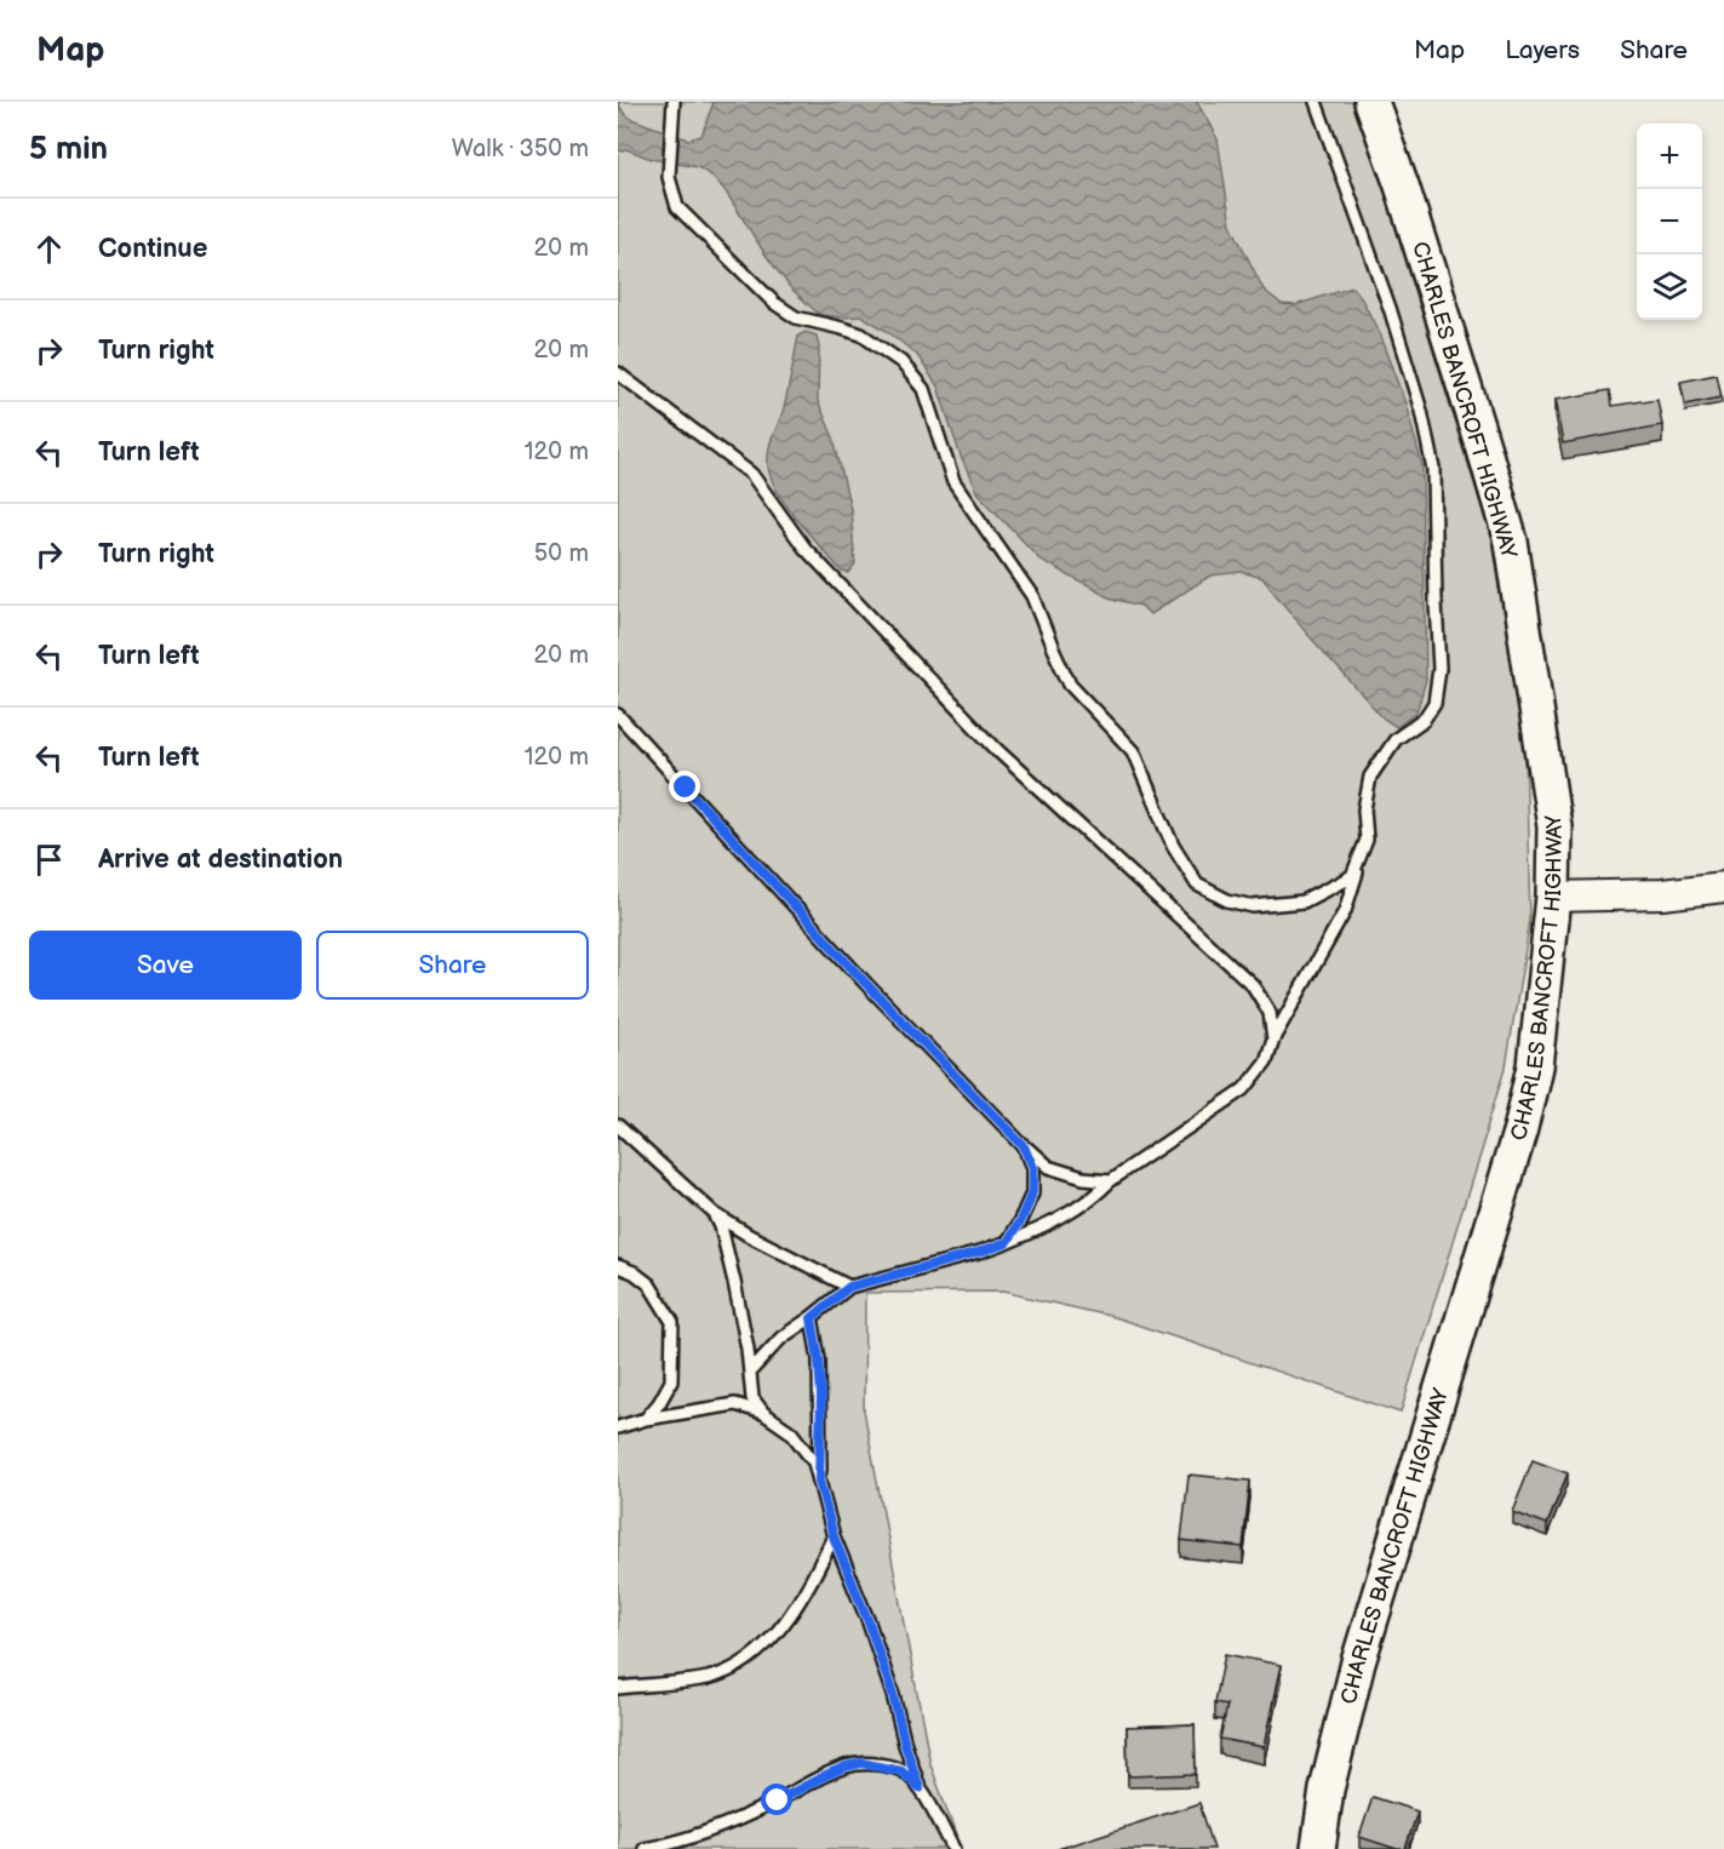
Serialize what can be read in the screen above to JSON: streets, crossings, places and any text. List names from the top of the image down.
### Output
{
  "streets": {
    "main road": ["CHARLES BANCROFT HIGHWAY"]
  },
  "page": {
    "header": "Map",
    "nav": ["Map", "Layers", "Share"],
    "heading": ["5 min", "Walk · 350 m"],
    "map_buttons": ["+", "−"],
    "list": [
      ["Continue", "20 m"],
      ["Turn right", "20 m"],
      ["Turn left", "120 m"],
      ["Turn right", "50 m"],
      ["Turn left", "20 m"],
      ["Turn left", "120 m"],
      "Arrive at destination"
    ],
    "buttons": ["Save", "Share"]
  }
}
